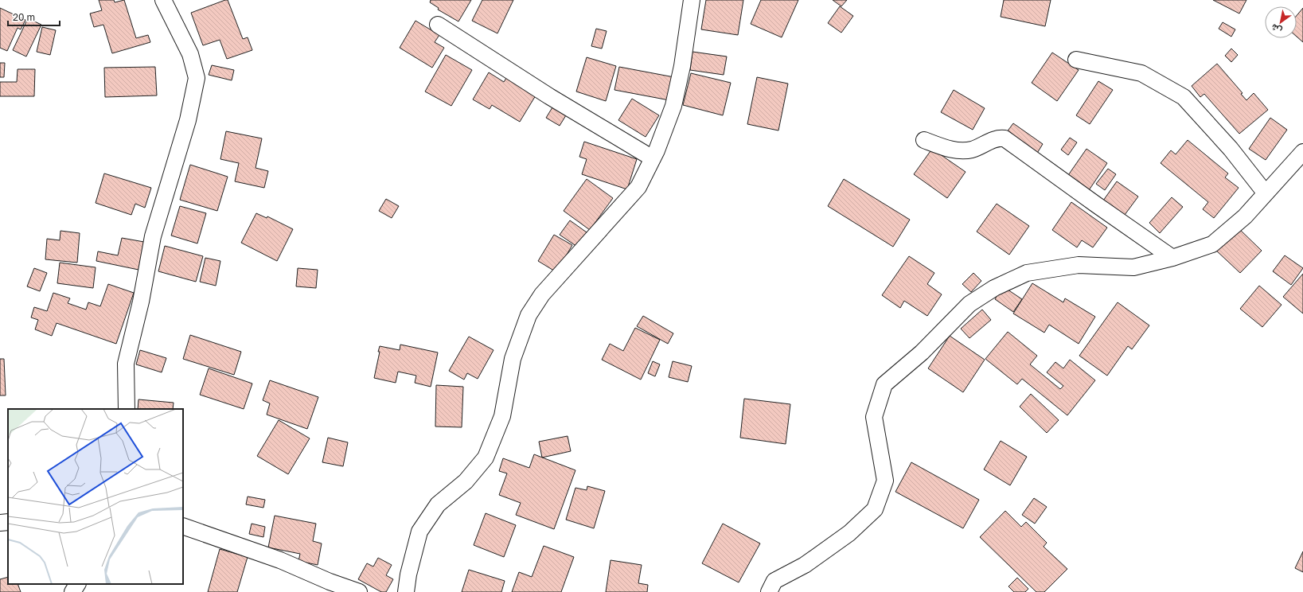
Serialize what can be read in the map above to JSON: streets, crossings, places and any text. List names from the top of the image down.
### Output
{
  "scale_bar": "20 m",
  "north": "bottom left"
}
